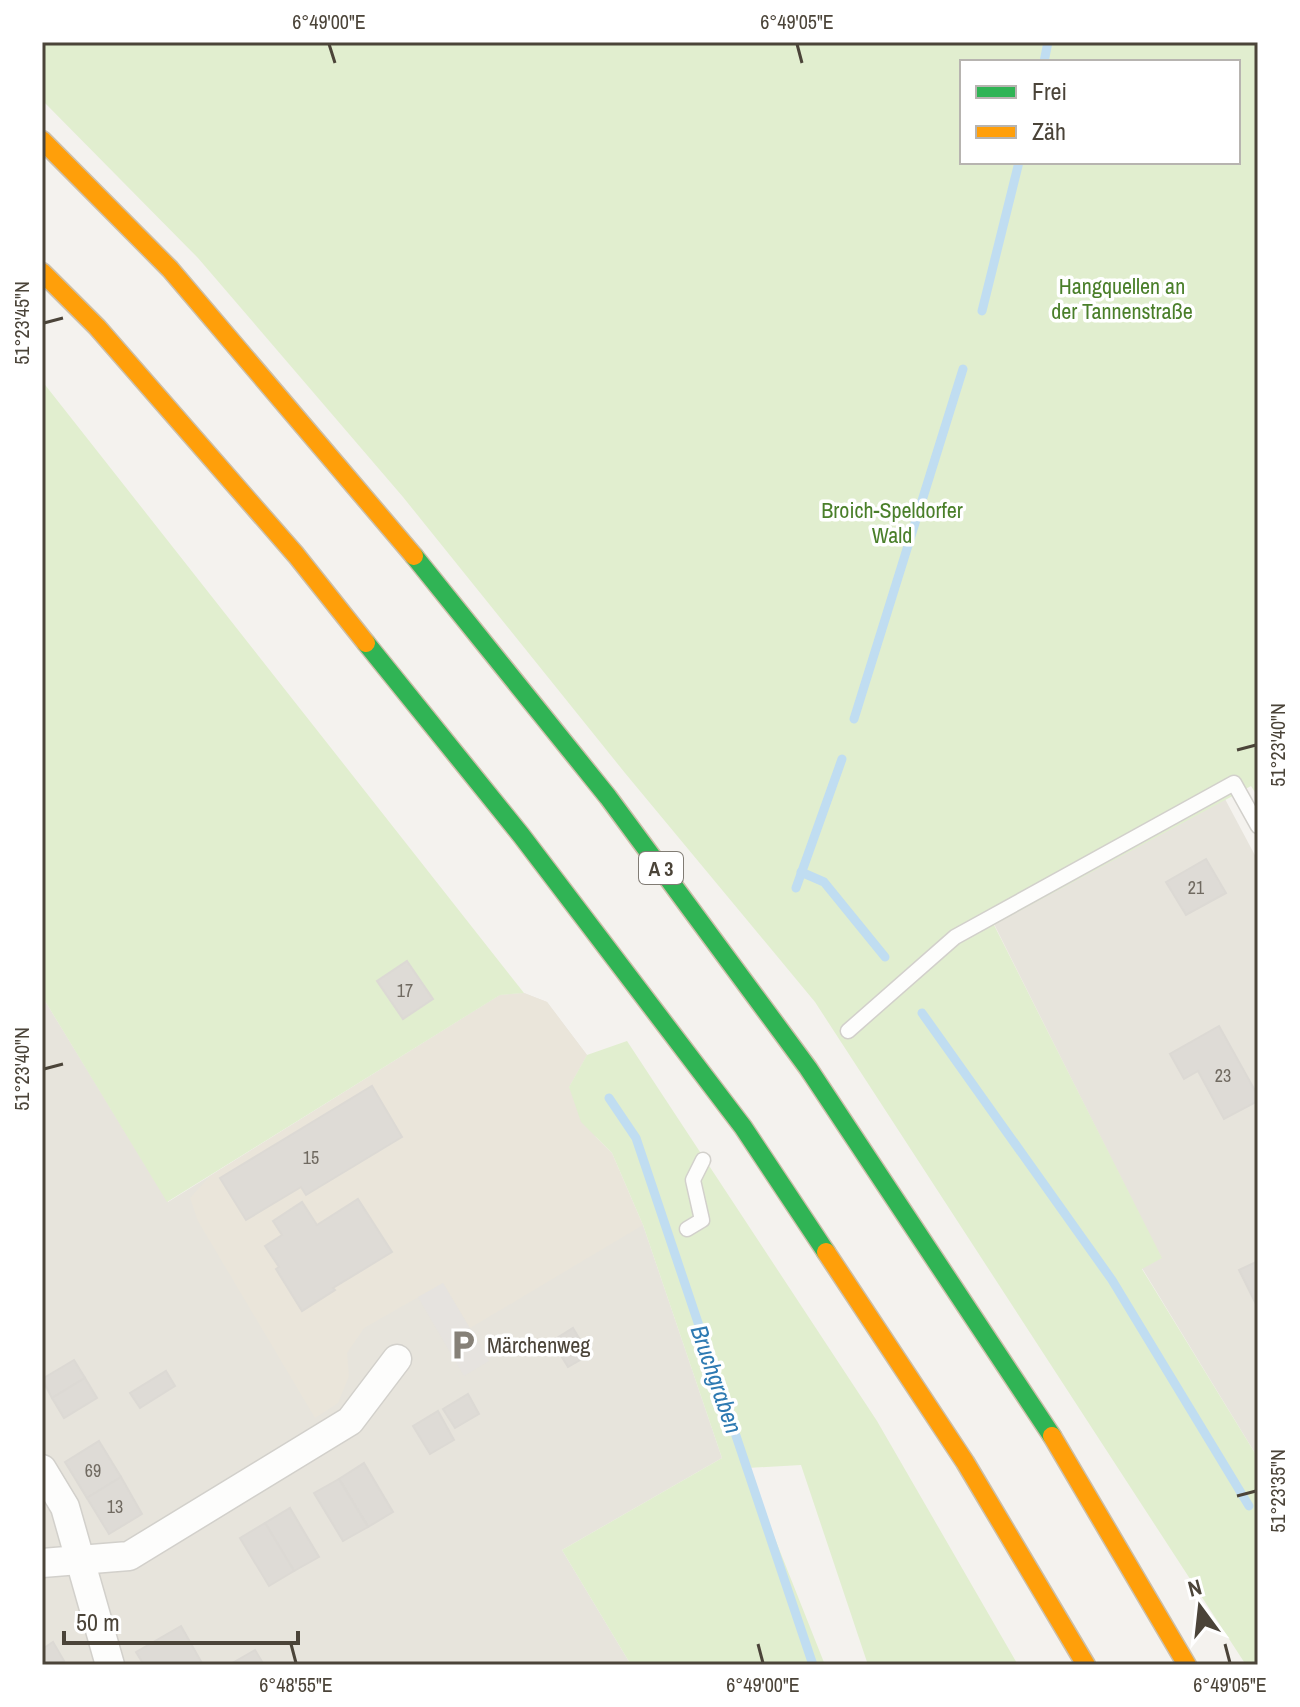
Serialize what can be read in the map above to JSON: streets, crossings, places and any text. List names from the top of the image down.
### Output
{
  "streets": {
    "highway": ["A 3"]
  },
  "water": ["Bruchgraben"],
  "parks": ["Hangquellen an der Tannenstraße", "Broich-Speldorfer Wald"],
  "places": {
    "parking": ["Märchenweg"]
  },
  "house_numbers": [
    "21",
    "17",
    "23",
    "15",
    "69",
    "13"
  ],
  "legend": ["Frei", "Zäh"],
  "scale_bar": "50 m",
  "north": "top",
  "coordinates": [
    "6°49'00\"E",
    "6°49'05\"E",
    "51°23'45\"N",
    "51°23'40\"N",
    "51°23'35\"N",
    "6°48'55\"E"
  ]
}
